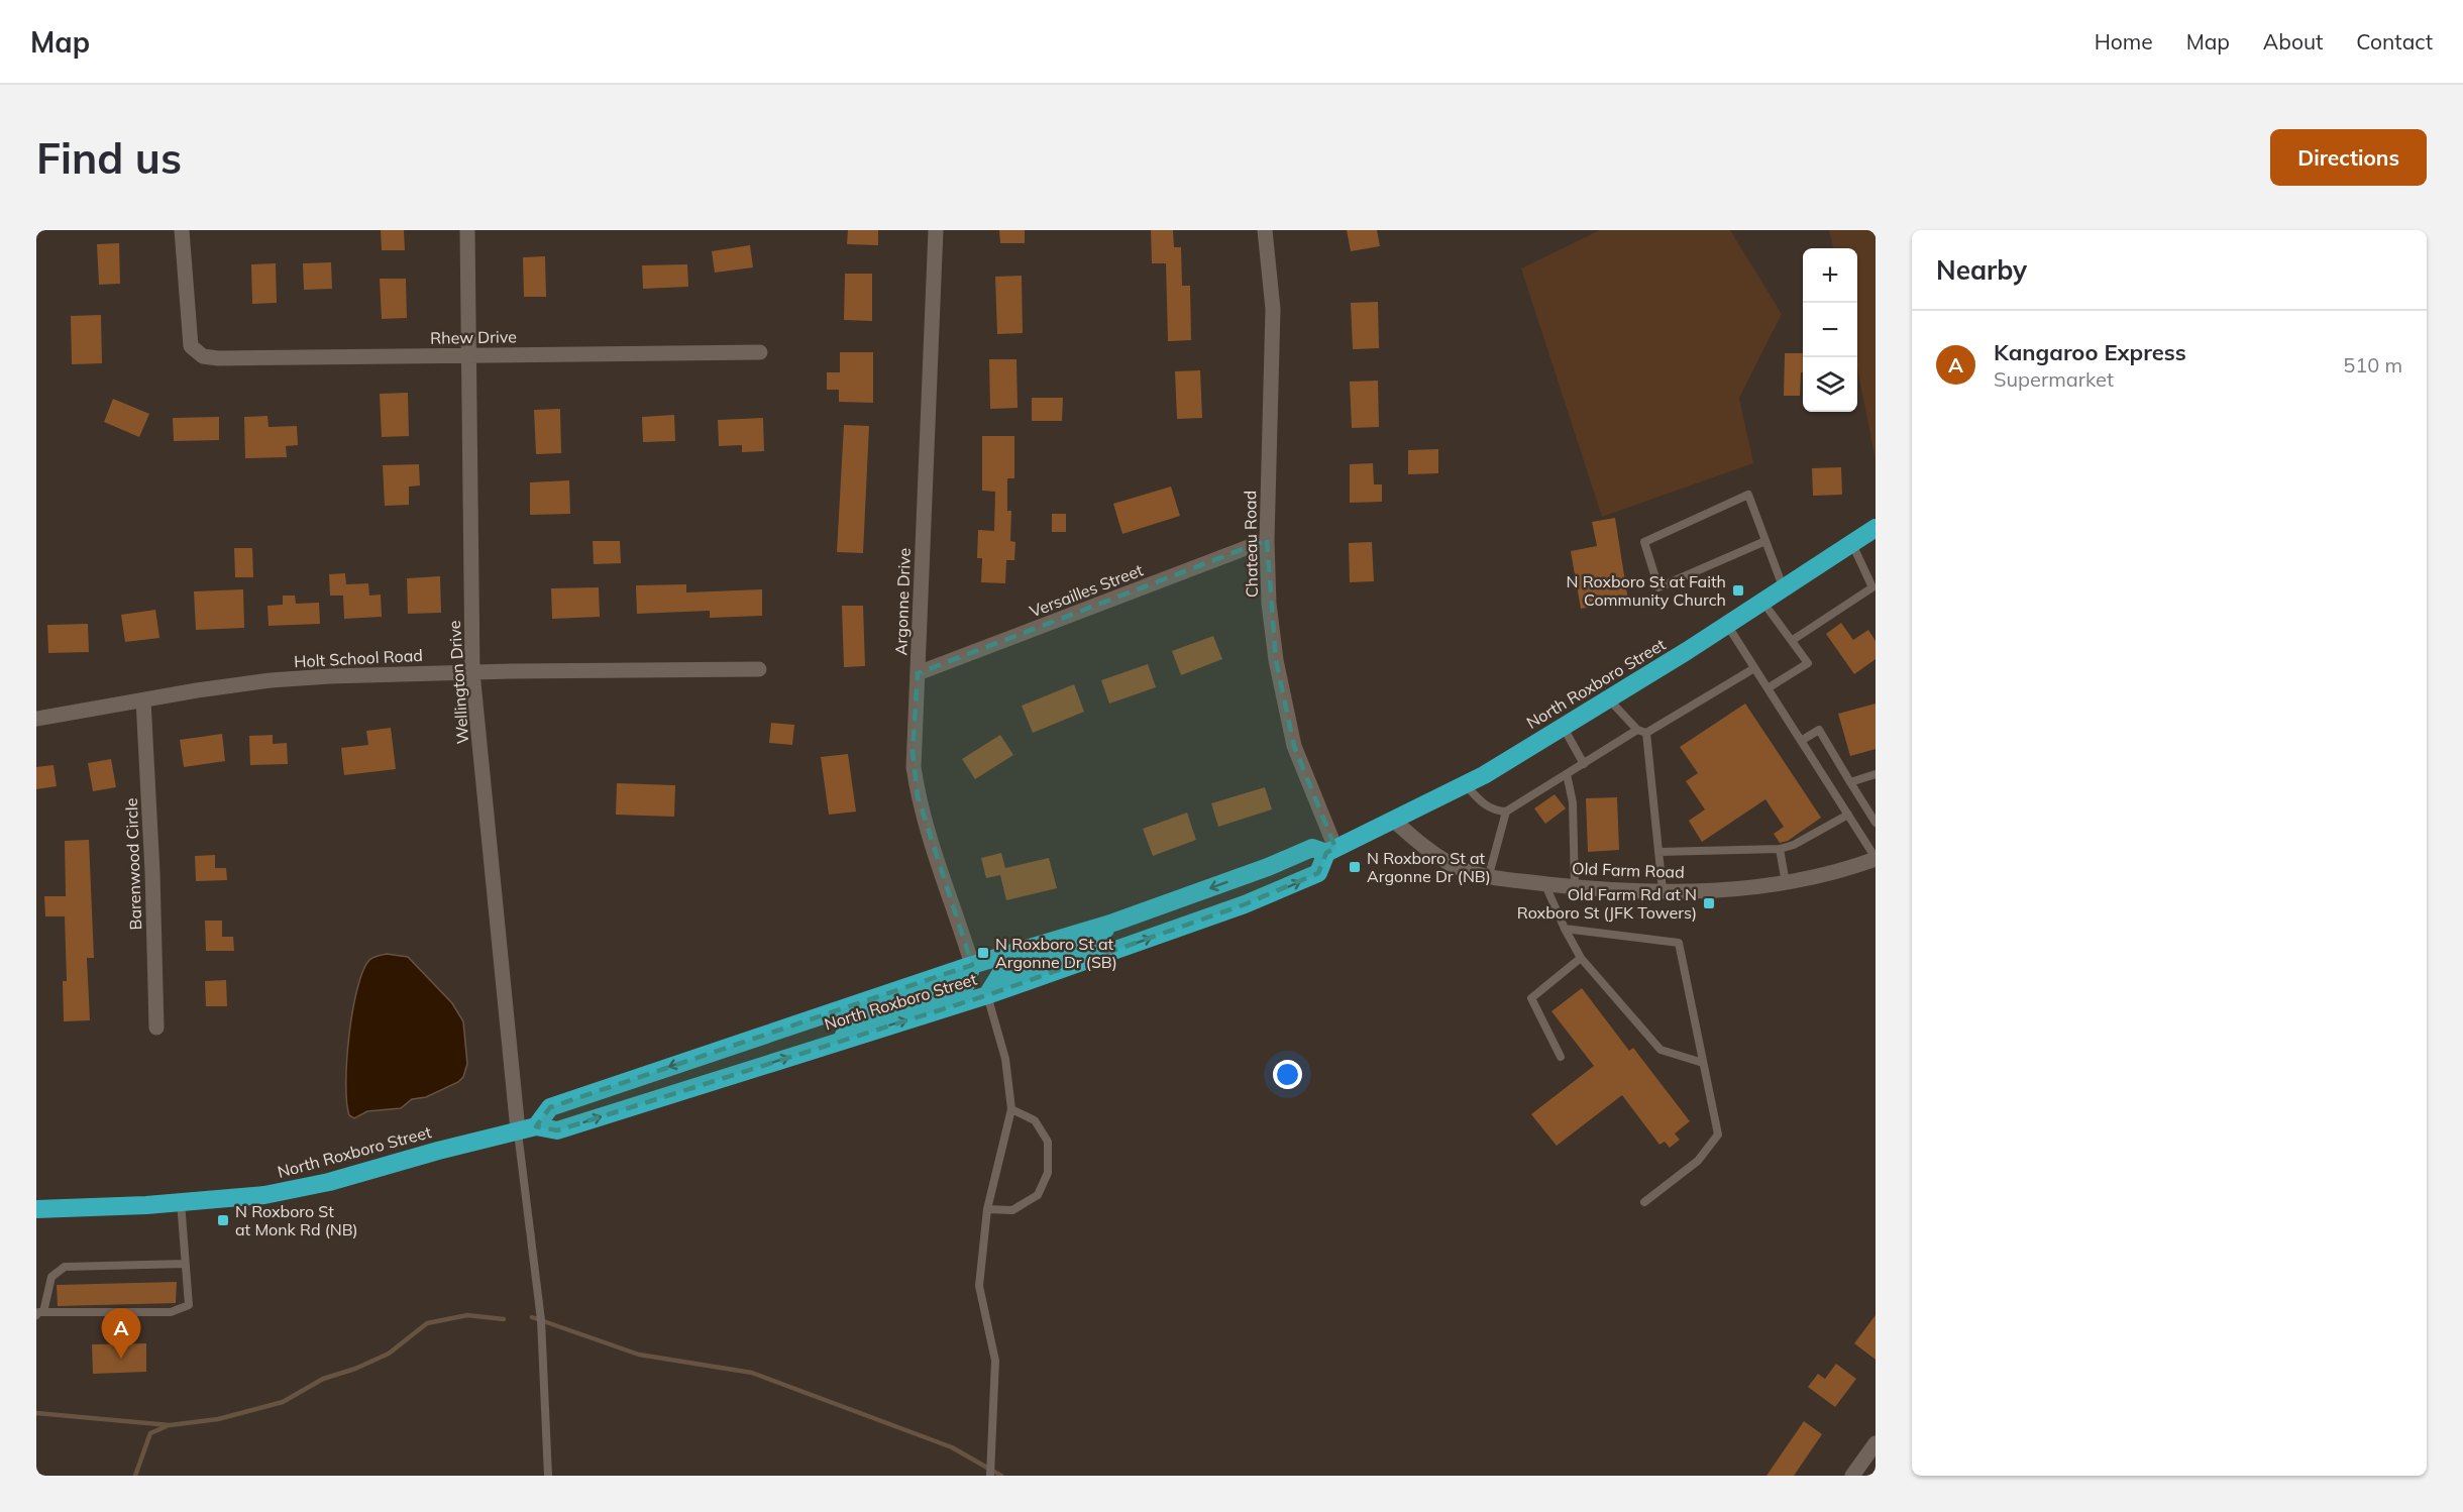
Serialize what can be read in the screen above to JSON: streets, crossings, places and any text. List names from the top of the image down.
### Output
{
  "streets": {
    "highway": ["North Roxboro Street"],
    "street": [
      "Rhew Drive",
      "Chateau Road",
      "Versailles Street",
      "Argonne Drive",
      "Holt School Road",
      "Wellington Drive",
      "Barenwood Circle",
      "Old Farm Road"
    ]
  },
  "crossings": [
    ["Rhew Drive", "Wellington Drive"],
    ["Chateau Road", "Versailles Street"],
    ["Chateau Road", "North Roxboro Street"],
    ["Versailles Street", "Argonne Drive"],
    ["Argonne Drive", "North Roxboro Street"],
    ["Holt School Road", "Wellington Drive"],
    ["Holt School Road", "Barenwood Circle"],
    ["Wellington Drive", "North Roxboro Street"],
    ["North Roxboro Street", "Old Farm Road"]
  ],
  "places": {
    "transit": [
      "N Roxboro St at Faith Community Church",
      "N Roxboro St at Argonne Dr (NB)",
      "Old Farm Rd at N Roxboro St (JFK Towers)",
      "N Roxboro St at Argonne Dr (SB)",
      "N Roxboro St at Monk Rd (NB)"
    ]
  },
  "page": {
    "header": "Map",
    "nav": [
      "Home",
      "Map",
      "About",
      "Contact"
    ],
    "buttons": "Directions",
    "title": "Find us",
    "heading": "Nearby",
    "map_buttons": ["+", "−"],
    "list": [
      {
        "mark": "A",
        "name": "Kangaroo Express",
        "note": "Supermarket",
        "value": "510 m"
      }
    ],
    "pins": "A"
  }
}
